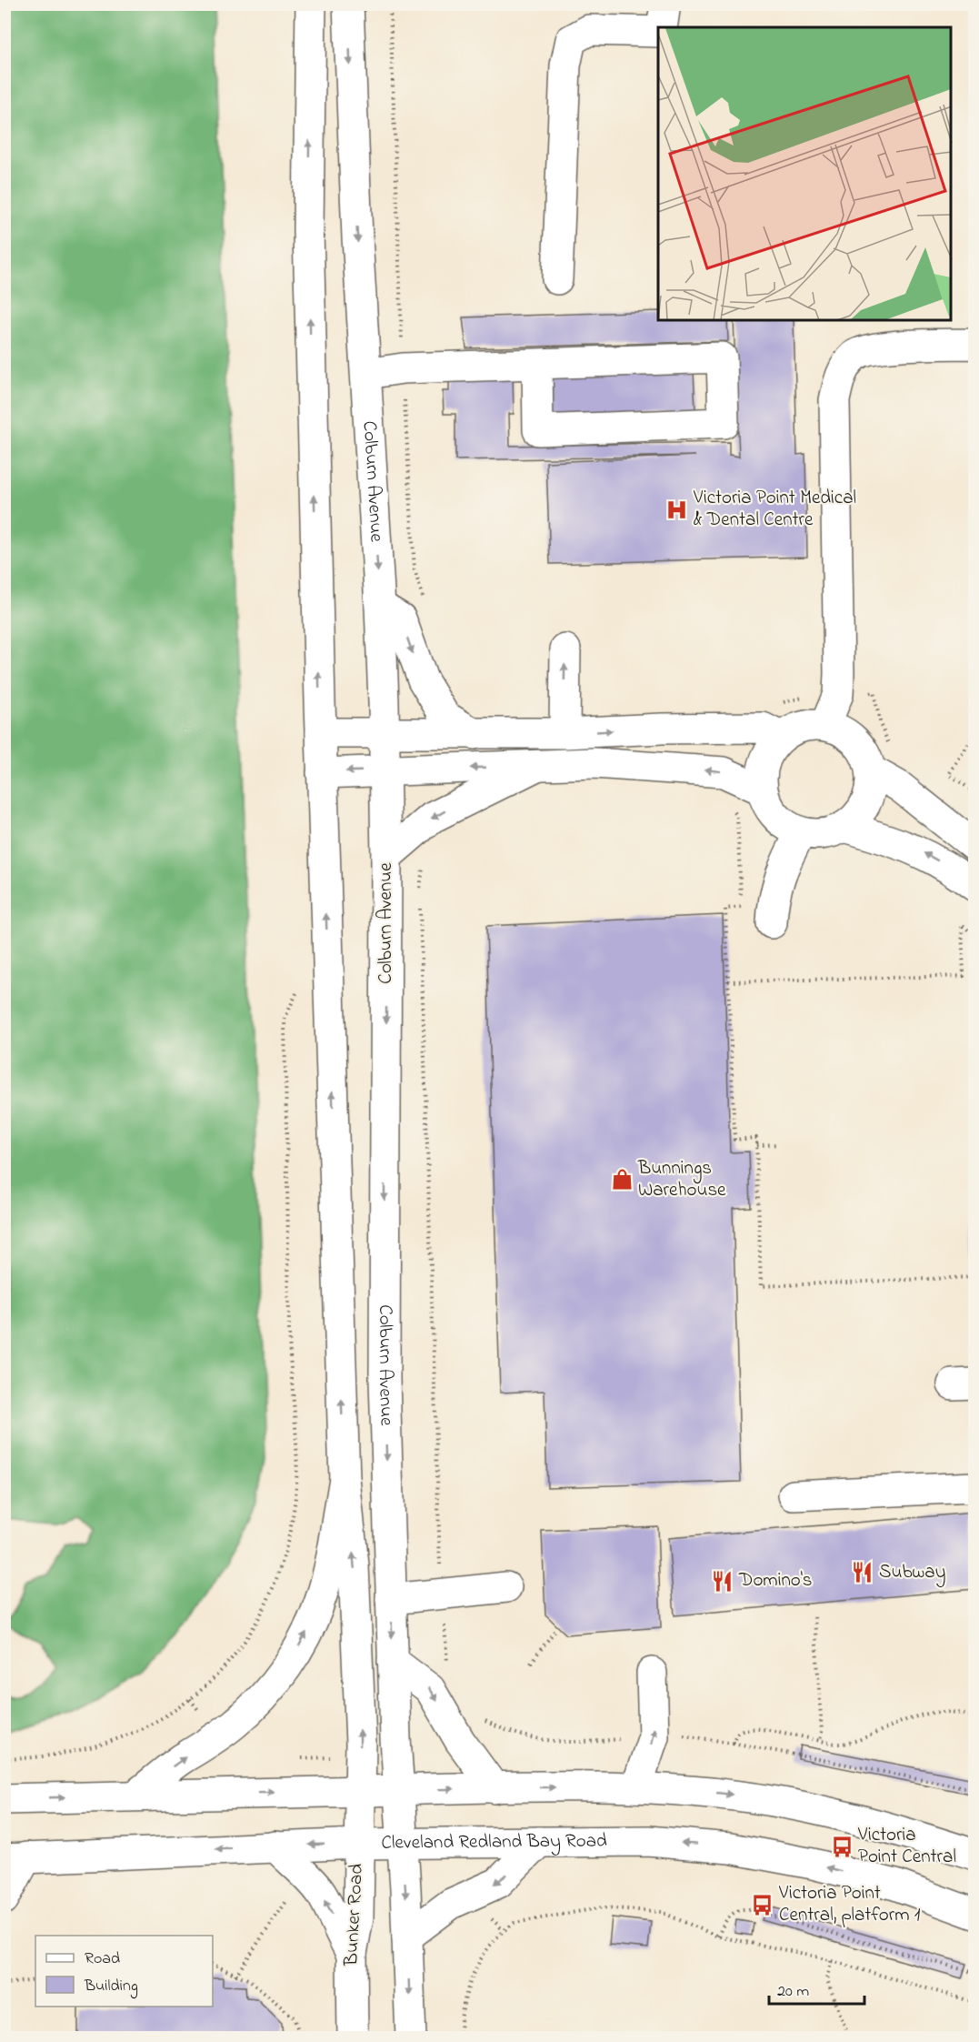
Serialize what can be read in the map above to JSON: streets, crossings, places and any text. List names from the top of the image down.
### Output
{
  "streets": {
    "main road": ["Colburn Avenue", "Cleveland Redland Bay Road", "Bunker Road"]
  },
  "crossings": [
    ["Colburn Avenue", "Cleveland Redland Bay Road"],
    ["Cleveland Redland Bay Road", "Bunker Road"]
  ],
  "places": {
    "hospital": ["Victoria Point Medical & Dental Centre"],
    "shop": ["Bunnings Warehouse"],
    "restaurant": ["Subway", "Domino's"],
    "bus stop": ["Victoria Point Central", "Victoria Point Central, platform 1"]
  },
  "legend": ["Road", "Building"],
  "scale_bar": "20 m"
}
